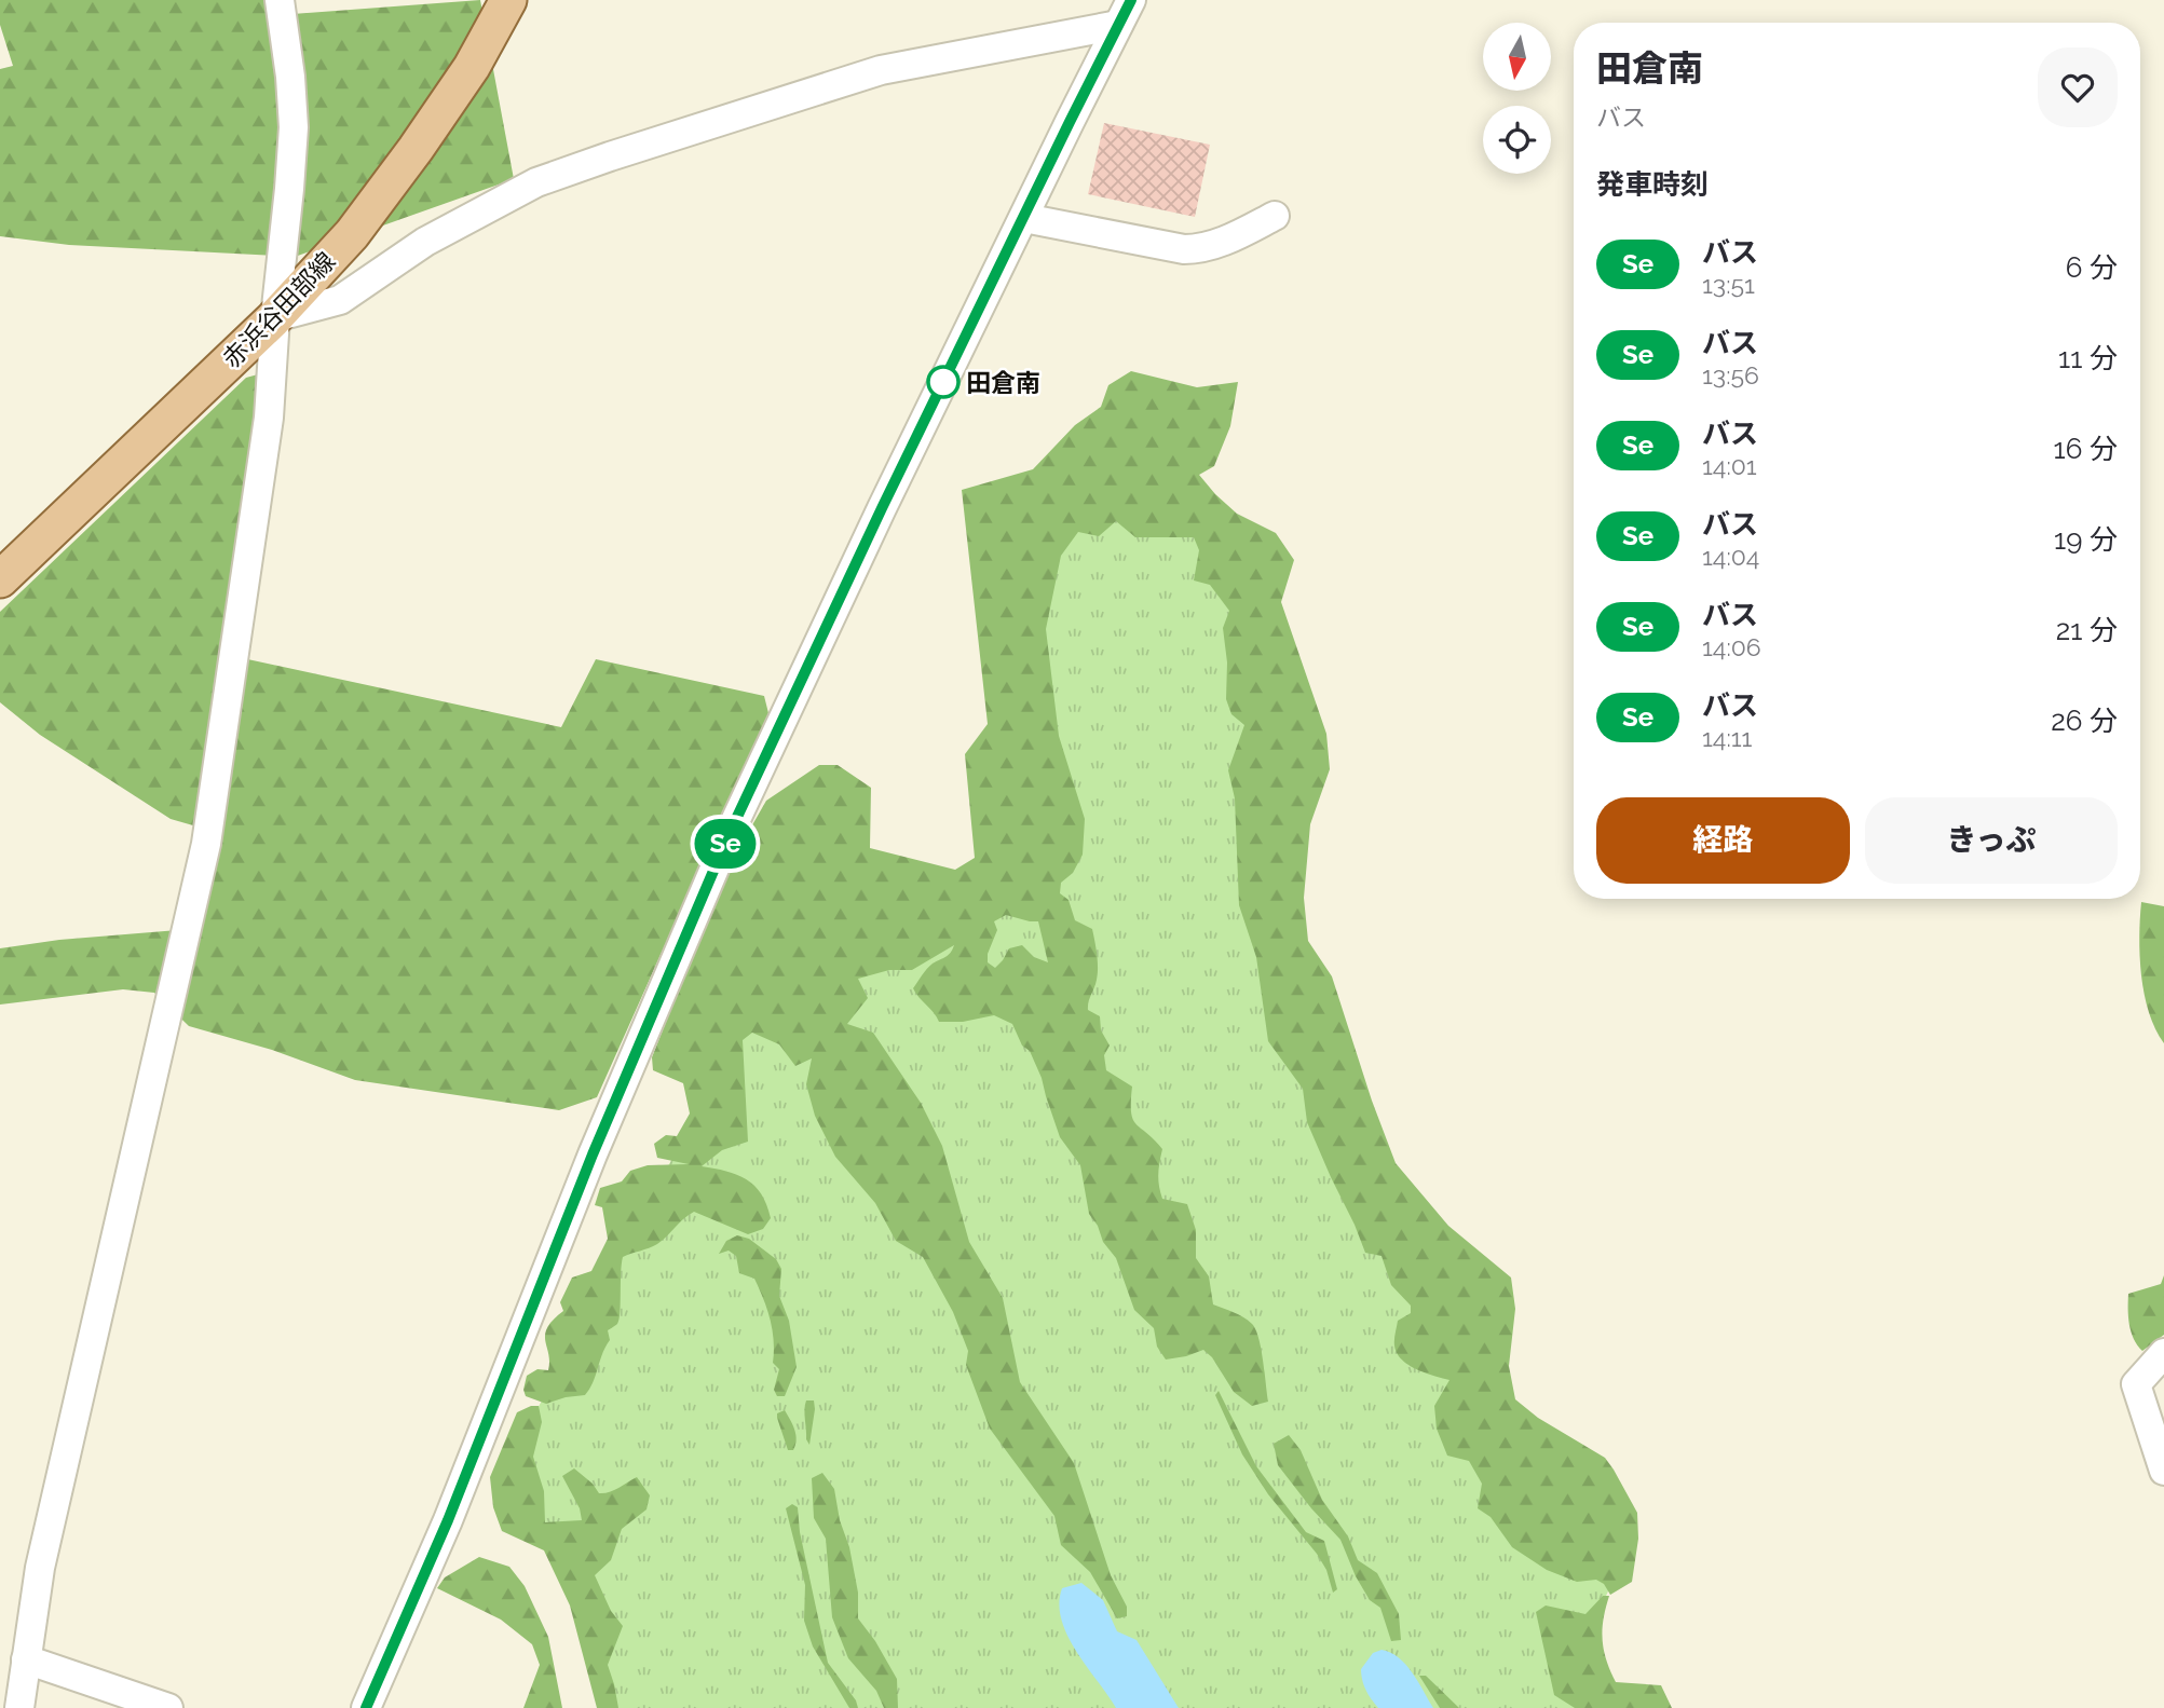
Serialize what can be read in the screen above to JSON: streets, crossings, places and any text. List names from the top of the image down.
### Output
{
  "streets": {
    "main road": ["赤浜谷田部線"]
  },
  "places": ["田倉南"],
  "lines": ["bus line Se"],
  "north": "bottom",
  "page": {
    "on_map": "Se",
    "heading": [
      ["田倉南", "バス"],
      "発車時刻"
    ],
    "list": [
      {
        "mark": "Se",
        "name": "バス",
        "note": "13:51",
        "value": "6 分"
      },
      {
        "mark": "Se",
        "name": "バス",
        "note": "13:56",
        "value": "11 分"
      },
      {
        "mark": "Se",
        "name": "バス",
        "note": "14:01",
        "value": "16 分"
      },
      {
        "mark": "Se",
        "name": "バス",
        "note": "14:04",
        "value": "19 分"
      },
      {
        "mark": "Se",
        "name": "バス",
        "note": "14:06",
        "value": "21 分"
      },
      {
        "mark": "Se",
        "name": "バス",
        "note": "14:11",
        "value": "26 分"
      }
    ],
    "buttons": ["経路", "きっぷ"]
  }
}
